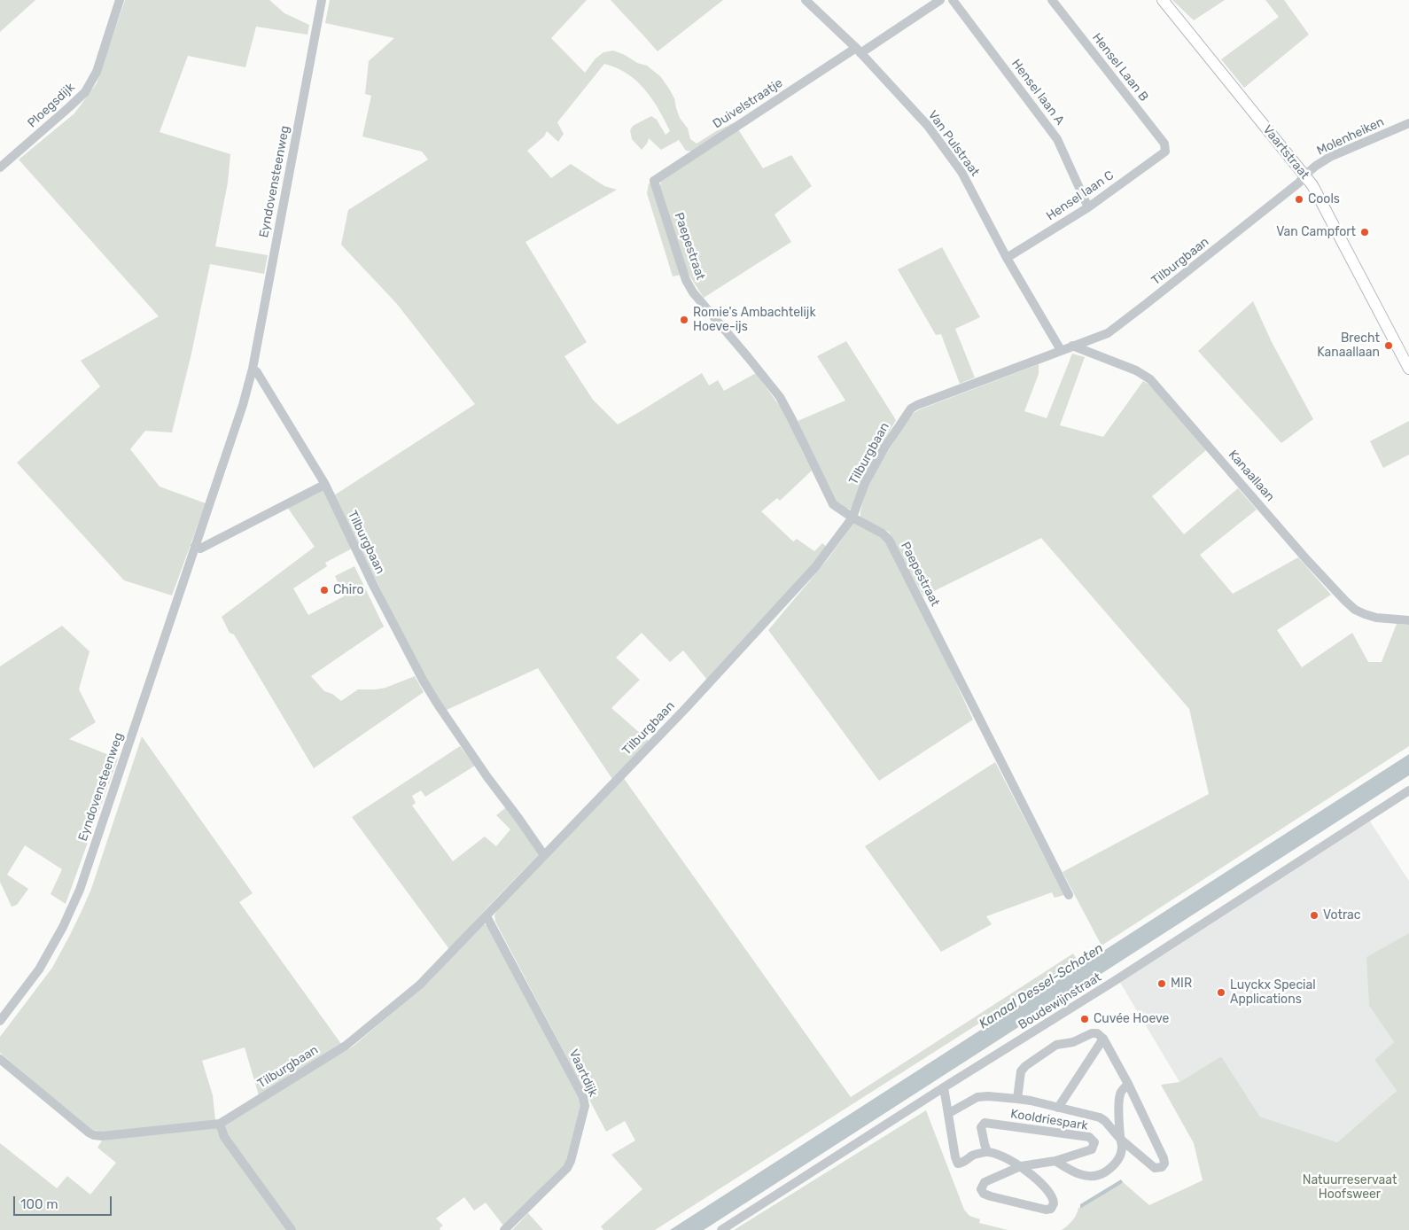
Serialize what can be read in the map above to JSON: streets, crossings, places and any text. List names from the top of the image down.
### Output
{
  "streets": {
    "main road": ["Vaartstraat"],
    "street": [
      "Hensel Laan B",
      "Hensel laan A",
      "Duivelstraatje",
      "Ploegsdijk",
      "Molenheiken",
      "Van Pulstraat",
      "Eyndovensteenweg",
      "Hensel laan C",
      "Paepestraat",
      "Tilburgbaan",
      "Kanaallaan",
      "Boudewijnstraat",
      "Vaartdijk",
      "Kooldriespark"
    ]
  },
  "crossings": [
    ["Hensel Laan B", "Hensel laan C"],
    ["Hensel laan A", "Hensel laan C"],
    ["Duivelstraatje", "Van Pulstraat"],
    ["Duivelstraatje", "Paepestraat"],
    ["Molenheiken", "Vaartstraat"],
    ["Molenheiken", "Tilburgbaan"],
    ["Van Pulstraat", "Hensel laan C"],
    ["Van Pulstraat", "Tilburgbaan"],
    ["Vaartstraat", "Tilburgbaan"],
    ["Paepestraat", "Tilburgbaan"],
    ["Tilburgbaan", "Kanaallaan"],
    ["Tilburgbaan", "Vaartdijk"]
  ],
  "water": ["Kanaal Dessel-Schoten"],
  "parks": ["Natuurreservaat Hoofsweer"],
  "places": [
    "Cools",
    "Van Campfort",
    "Romie's Ambachtelijk Hoeve-ijs",
    "Brecht Kanaallaan",
    "Chiro",
    "Votrac",
    "MIR",
    "Luyckx Special Applications",
    "Cuvée Hoeve"
  ],
  "scale_bar": "100 m"
}
